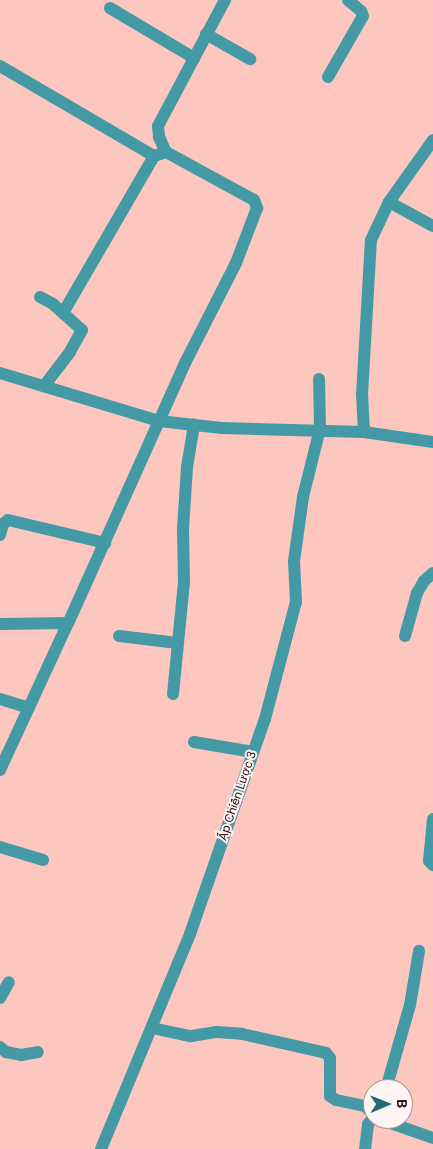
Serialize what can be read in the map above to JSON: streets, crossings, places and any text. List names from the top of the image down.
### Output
{
  "streets": {
    "street": ["Ấp Chiến Lược 3"]
  },
  "north": "right"
}
